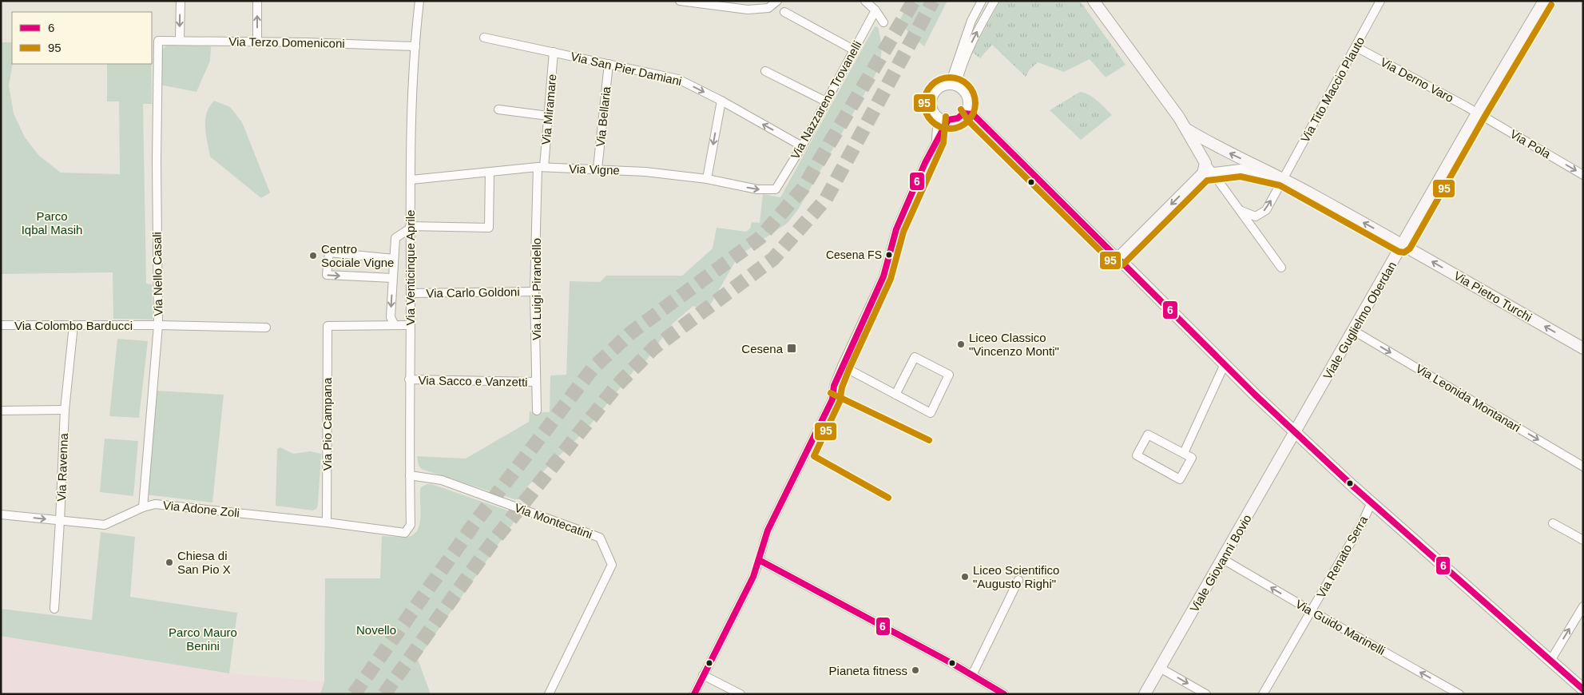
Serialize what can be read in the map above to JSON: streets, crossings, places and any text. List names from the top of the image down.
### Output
{
  "streets": {
    "main road": ["Via Pietro Turchi", "Viale Guglielmo Oberdan", "Viale Giovanni Bovio"],
    "street": [
      "Via Terzo Domeniconi",
      "Via San Pier Damiani",
      "Via Derno Varo",
      "Via Tito Maccio Plauto",
      "Via Nazzareno Trovanelli",
      "Via Miramare",
      "Via Bellaria",
      "Via Pola",
      "Via Vigne",
      "Via Venticinque Aprile",
      "Via Nello Casali",
      "Via Luigi Pirandello",
      "Via Carlo Goldoni",
      "Via Colombo Barducci",
      "Via Sacco e Vanzetti",
      "Via Leonida Montanari",
      "Via Pio Campana",
      "Via Ravenna",
      "Via Adone Zoli",
      "Via Montecatini",
      "Via Renato Serra",
      "Via Guido Marinelli"
    ]
  },
  "crossings": [
    ["Via Terzo Domeniconi", "Via Venticinque Aprile"],
    ["Via Terzo Domeniconi", "Via Nello Casali"],
    ["Via San Pier Damiani", "Via Nazzareno Trovanelli"],
    ["Via San Pier Damiani", "Via Miramare"],
    ["Via San Pier Damiani", "Via Bellaria"],
    ["Via Derno Varo", "Via Tito Maccio Plauto"],
    ["Via Derno Varo", "Via Pola"],
    ["Via Derno Varo", "Viale Guglielmo Oberdan"],
    ["Via Tito Maccio Plauto", "Via Pietro Turchi"],
    ["Via Nazzareno Trovanelli", "Via Vigne"],
    ["Via Miramare", "Via Vigne"],
    ["Via Miramare", "Via Luigi Pirandello"],
    ["Via Bellaria", "Via Vigne"],
    ["Via Pola", "Viale Guglielmo Oberdan"],
    ["Via Vigne", "Via Venticinque Aprile"],
    ["Via Vigne", "Via Luigi Pirandello"],
    ["Via Venticinque Aprile", "Via Carlo Goldoni"],
    ["Via Venticinque Aprile", "Via Sacco e Vanzetti"],
    ["Via Venticinque Aprile", "Via Adone Zoli"],
    ["Via Venticinque Aprile", "Via Montecatini"],
    ["Via Nello Casali", "Via Colombo Barducci"],
    ["Via Nello Casali", "Via Adone Zoli"],
    ["Via Luigi Pirandello", "Via Carlo Goldoni"],
    ["Via Luigi Pirandello", "Via Sacco e Vanzetti"],
    ["Via Pietro Turchi", "Viale Guglielmo Oberdan"],
    ["Viale Guglielmo Oberdan", "Via Leonida Montanari"],
    ["Viale Guglielmo Oberdan", "Viale Giovanni Bovio"],
    ["Via Colombo Barducci", "Via Ravenna"],
    ["Via Pio Campana", "Via Adone Zoli"],
    ["Via Ravenna", "Via Adone Zoli"],
    ["Via Renato Serra", "Via Guido Marinelli"],
    ["Viale Giovanni Bovio", "Via Guido Marinelli"]
  ],
  "one_way": [
    "Via Pola",
    "Via Pietro Turchi",
    "Via Leonida Montanari",
    "Via Guido Marinelli"
  ],
  "parks": ["Parco Iqbal Masih", "Novello", "Parco Mauro Benini"],
  "places": {
    "other": [
      "Cesena FS",
      "Centro Sociale Vigne",
      "Liceo Classico \"Vincenzo Monti\"",
      "Chiesa di San Pio X",
      "Liceo Scientifico \"Augusto Righi\"",
      "Pianeta fitness"
    ],
    "transit": ["Cesena"]
  },
  "lines": ["transit line 95", "transit line 6"],
  "legend": ["6", "95"]
}
